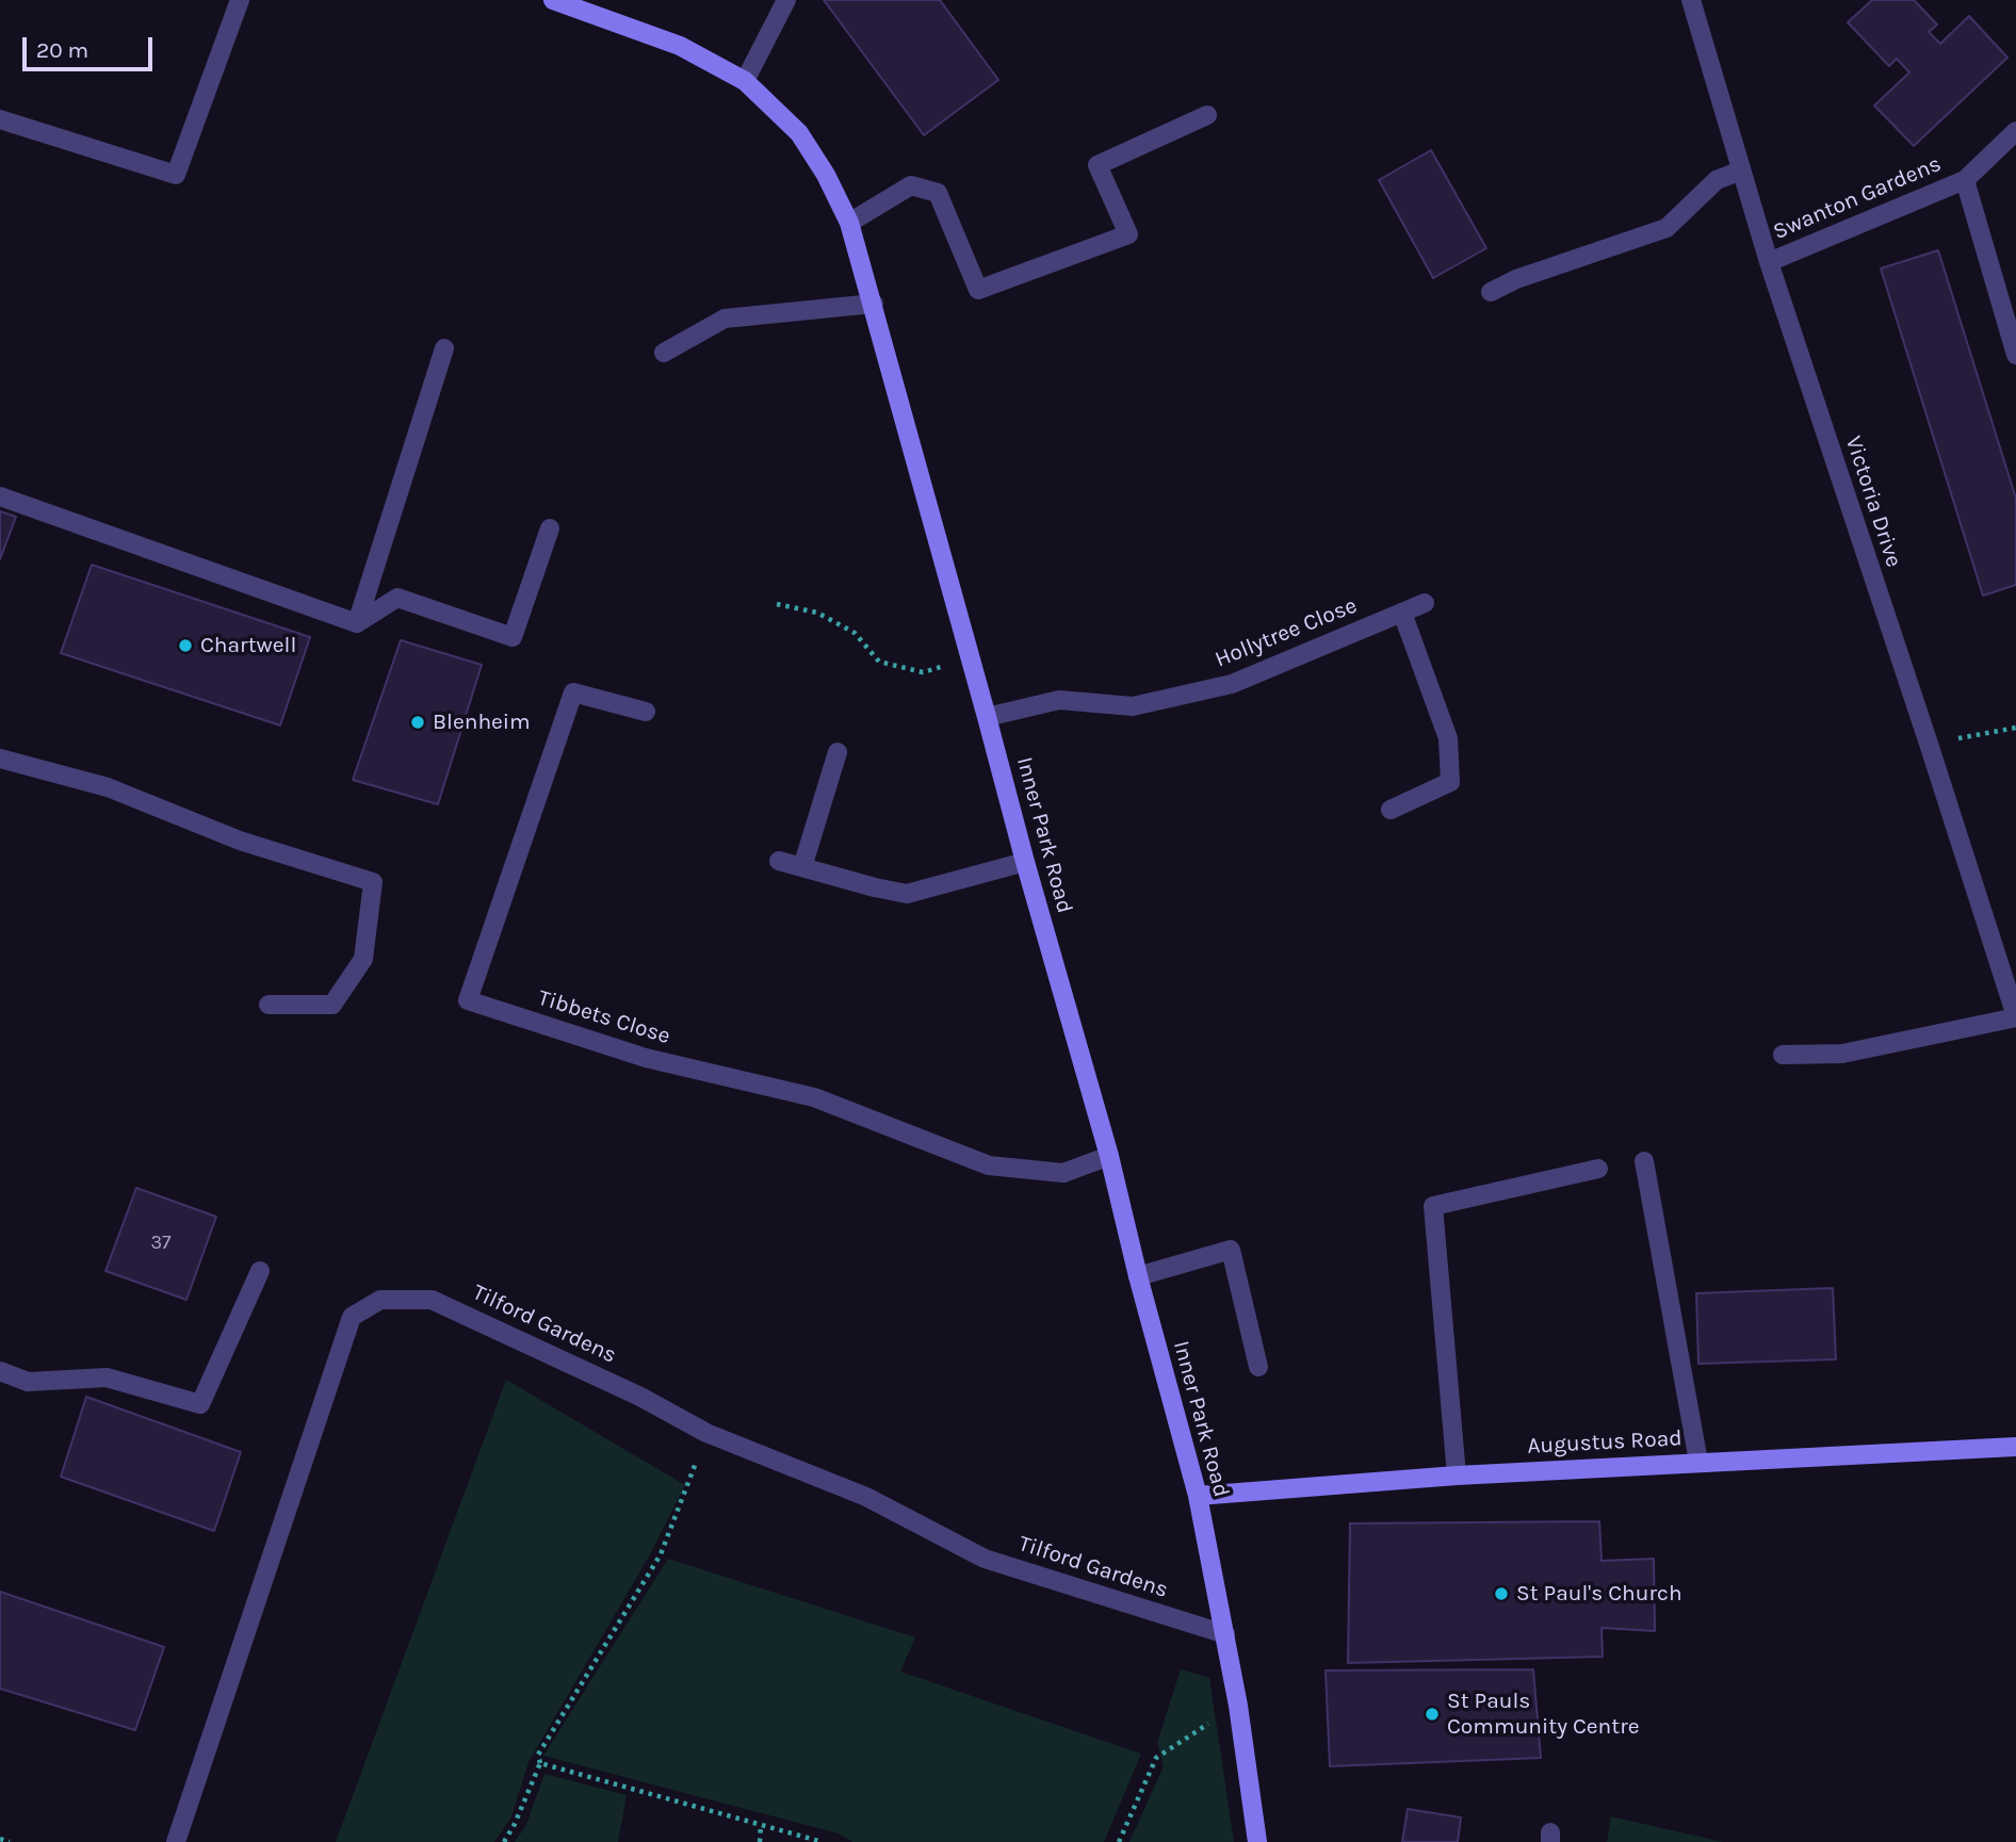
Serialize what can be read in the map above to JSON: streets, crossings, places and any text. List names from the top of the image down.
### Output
{
  "streets": {
    "street": [
      "Swanton Gardens",
      "Victoria Drive",
      "Hollytree Close",
      "Inner Park Road",
      "Tibbets Close",
      "Tilford Gardens",
      "Augustus Road"
    ]
  },
  "crossings": [
    ["Swanton Gardens", "Victoria Drive"],
    ["Hollytree Close", "Inner Park Road"],
    ["Inner Park Road", "Tibbets Close"],
    ["Inner Park Road", "Tilford Gardens"],
    ["Inner Park Road", "Augustus Road"]
  ],
  "places": [
    "Chartwell",
    "Blenheim",
    "St Paul's Church",
    "St Pauls Community Centre"
  ],
  "house_numbers": ["37"],
  "scale_bar": "20 m"
}
